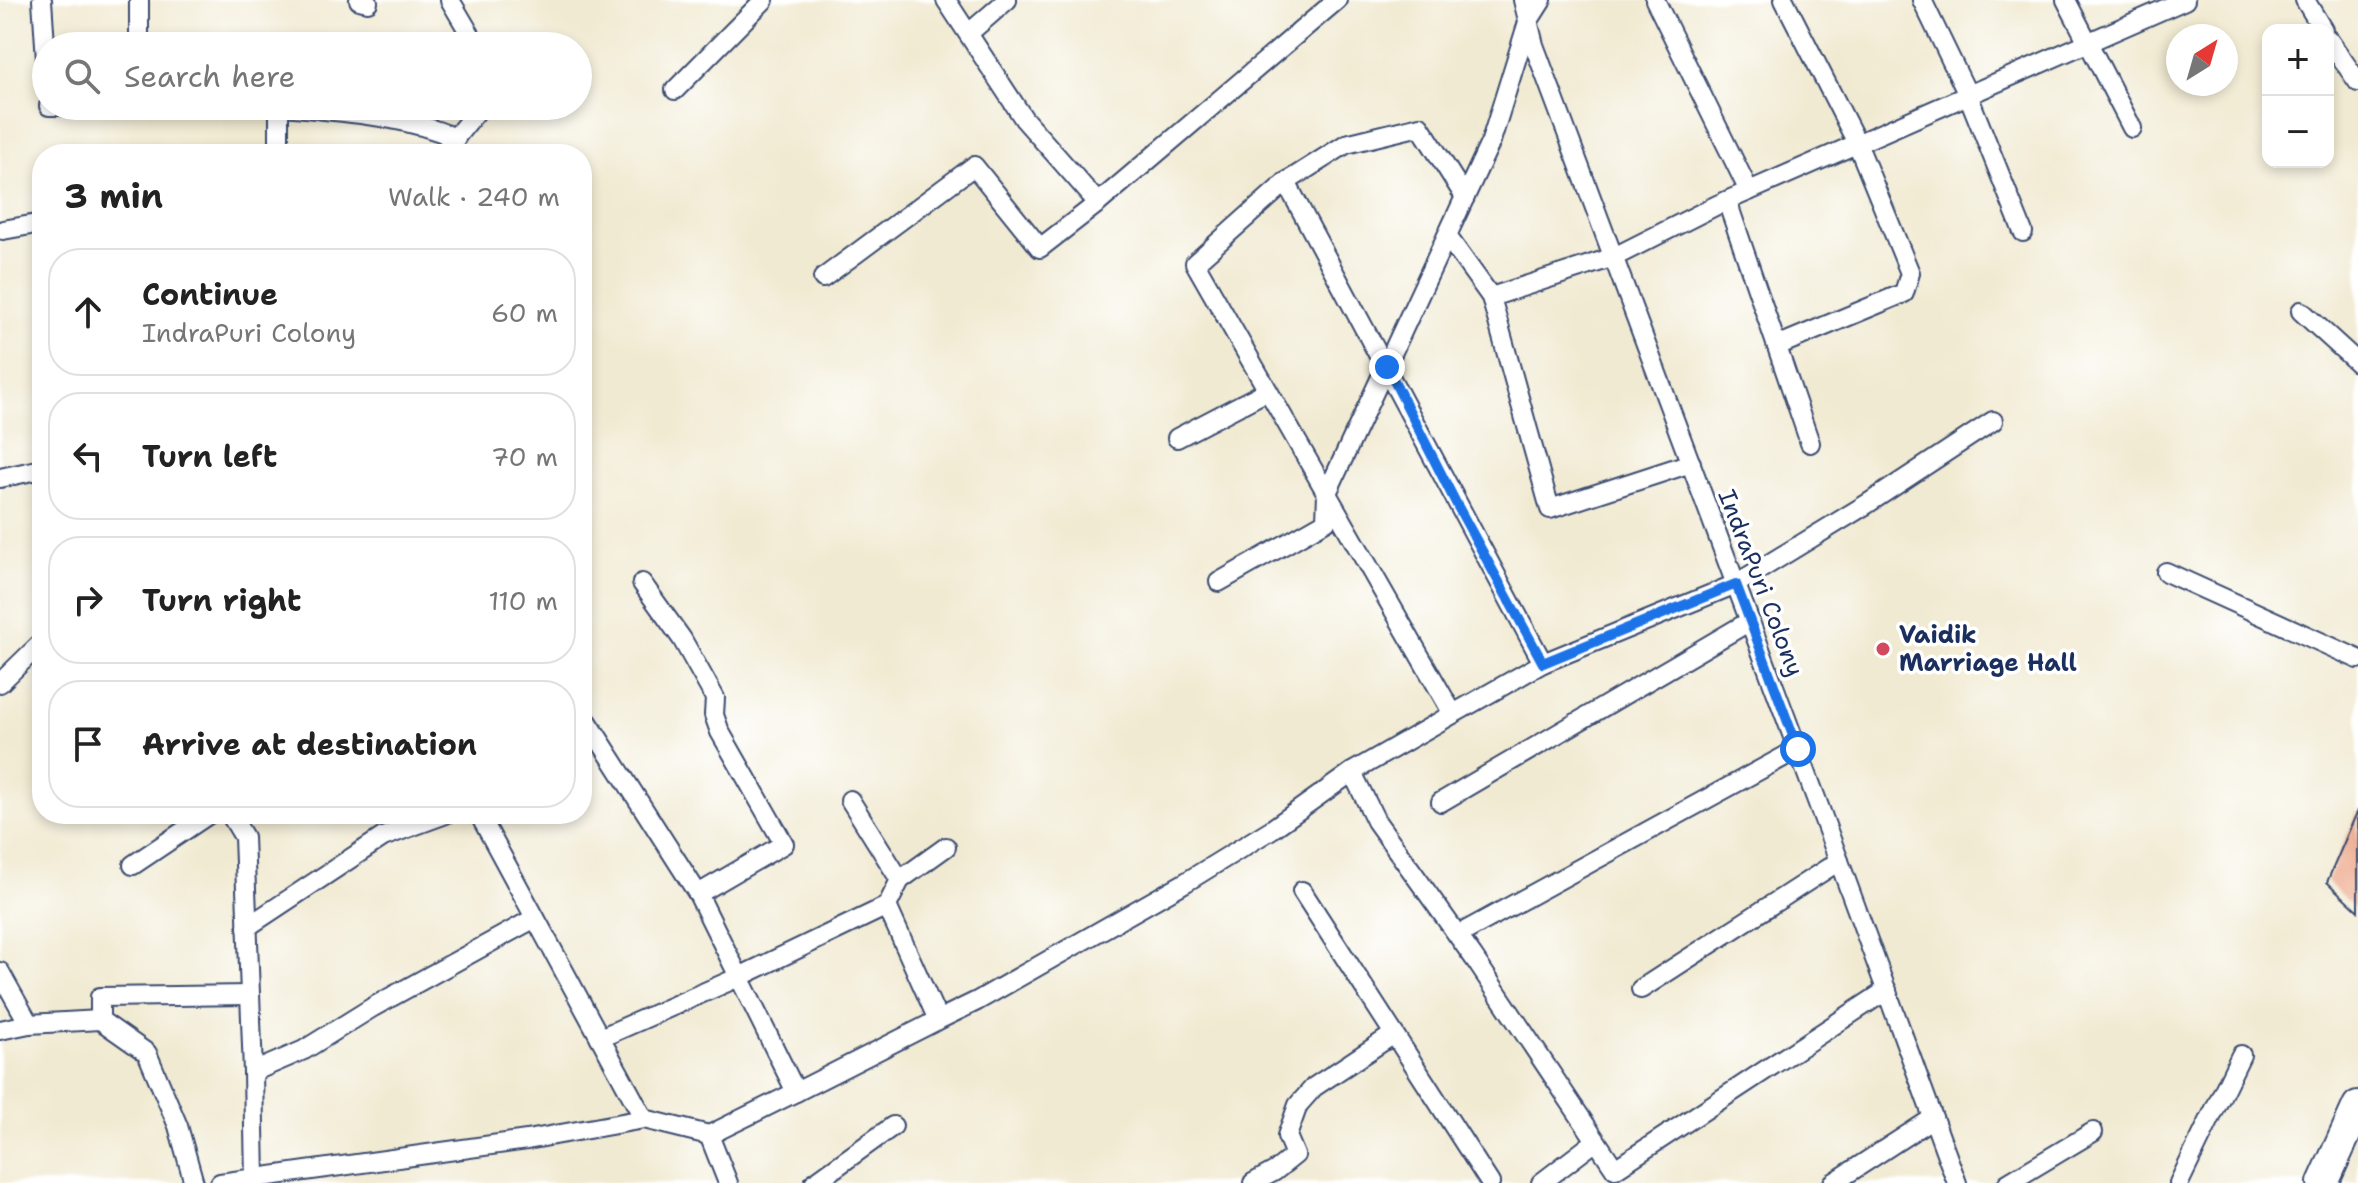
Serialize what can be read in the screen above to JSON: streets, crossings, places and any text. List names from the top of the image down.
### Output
{
  "streets": {
    "street": ["IndraPuri Colony"]
  },
  "places": ["Vaidik Marriage Hall"],
  "north": "top right",
  "page": {
    "map_buttons": ["+", "−"],
    "search": "Search here",
    "heading": ["3 min", "Walk · 240 m"],
    "list": [
      ["Continue", "IndraPuri Colony", "60 m"],
      ["Turn left", "70 m"],
      ["Turn right", "110 m"],
      "Arrive at destination"
    ]
  }
}
